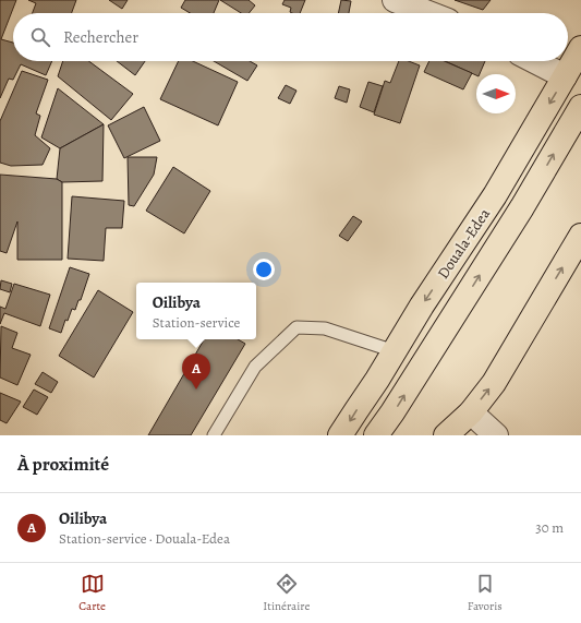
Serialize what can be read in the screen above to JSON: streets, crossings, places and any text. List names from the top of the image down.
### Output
{
  "streets": {
    "highway": ["Douala-Edea"]
  },
  "north": "right",
  "page": {
    "search": "Rechercher",
    "popup": ["Oilibya", "Station-service"],
    "pins": "A",
    "heading": "À proximité",
    "list": [
      {
        "mark": "A",
        "name": "Oilibya",
        "note": "Station-service · Douala-Edea",
        "value": "30 m"
      }
    ],
    "nav": ["Carte", "Itinéraire", "Favoris"]
  }
}
